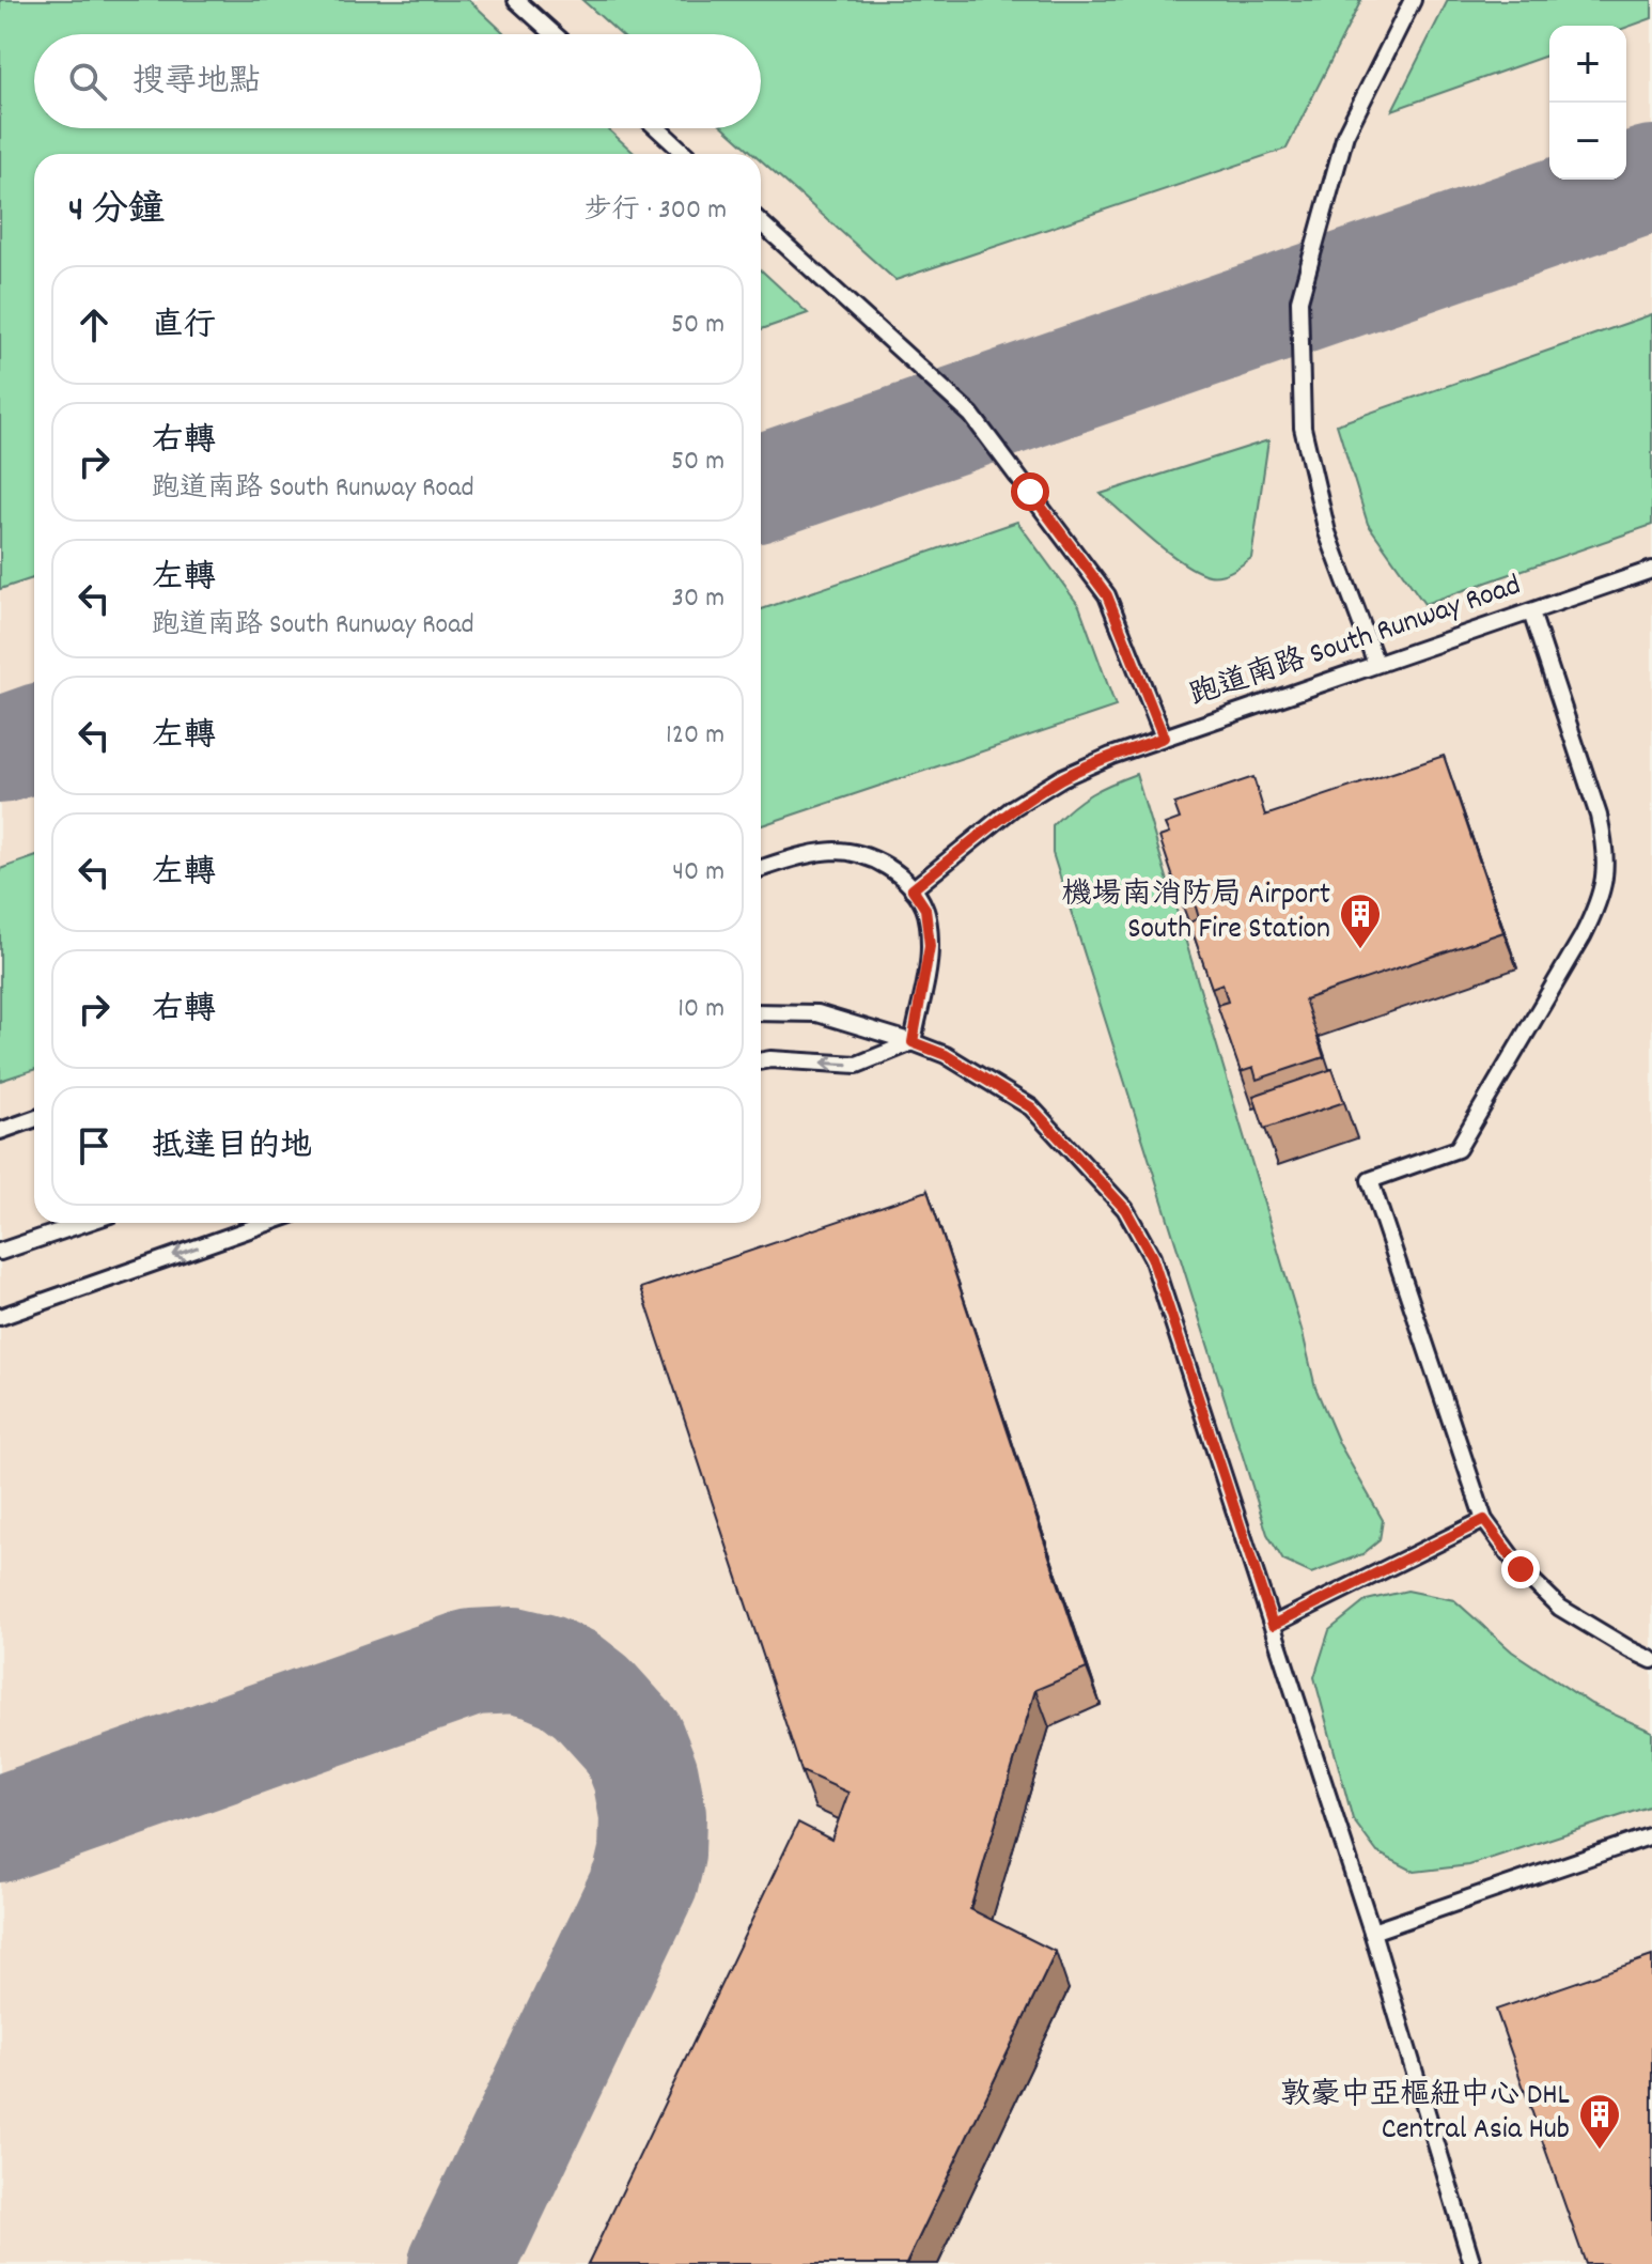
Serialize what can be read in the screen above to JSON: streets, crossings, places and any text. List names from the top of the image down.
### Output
{
  "streets": {
    "lane": ["跑道南路 South Runway Road"]
  },
  "places": {
    "building": ["機場南消防局 Airport South Fire Station", "敦豪中亞樞紐中心 DHL Central Asia Hub"]
  },
  "page": {
    "map_buttons": ["+", "−"],
    "search": "搜尋地點",
    "heading": ["4 分鐘", "步行 · 300 m"],
    "list": [
      ["直行", "50 m"],
      ["右轉", "跑道南路 South Runway Road", "50 m"],
      ["左轉", "跑道南路 South Runway Road", "30 m"],
      ["左轉", "120 m"],
      ["左轉", "40 m"],
      ["右轉", "10 m"],
      "抵達目的地"
    ]
  }
}
